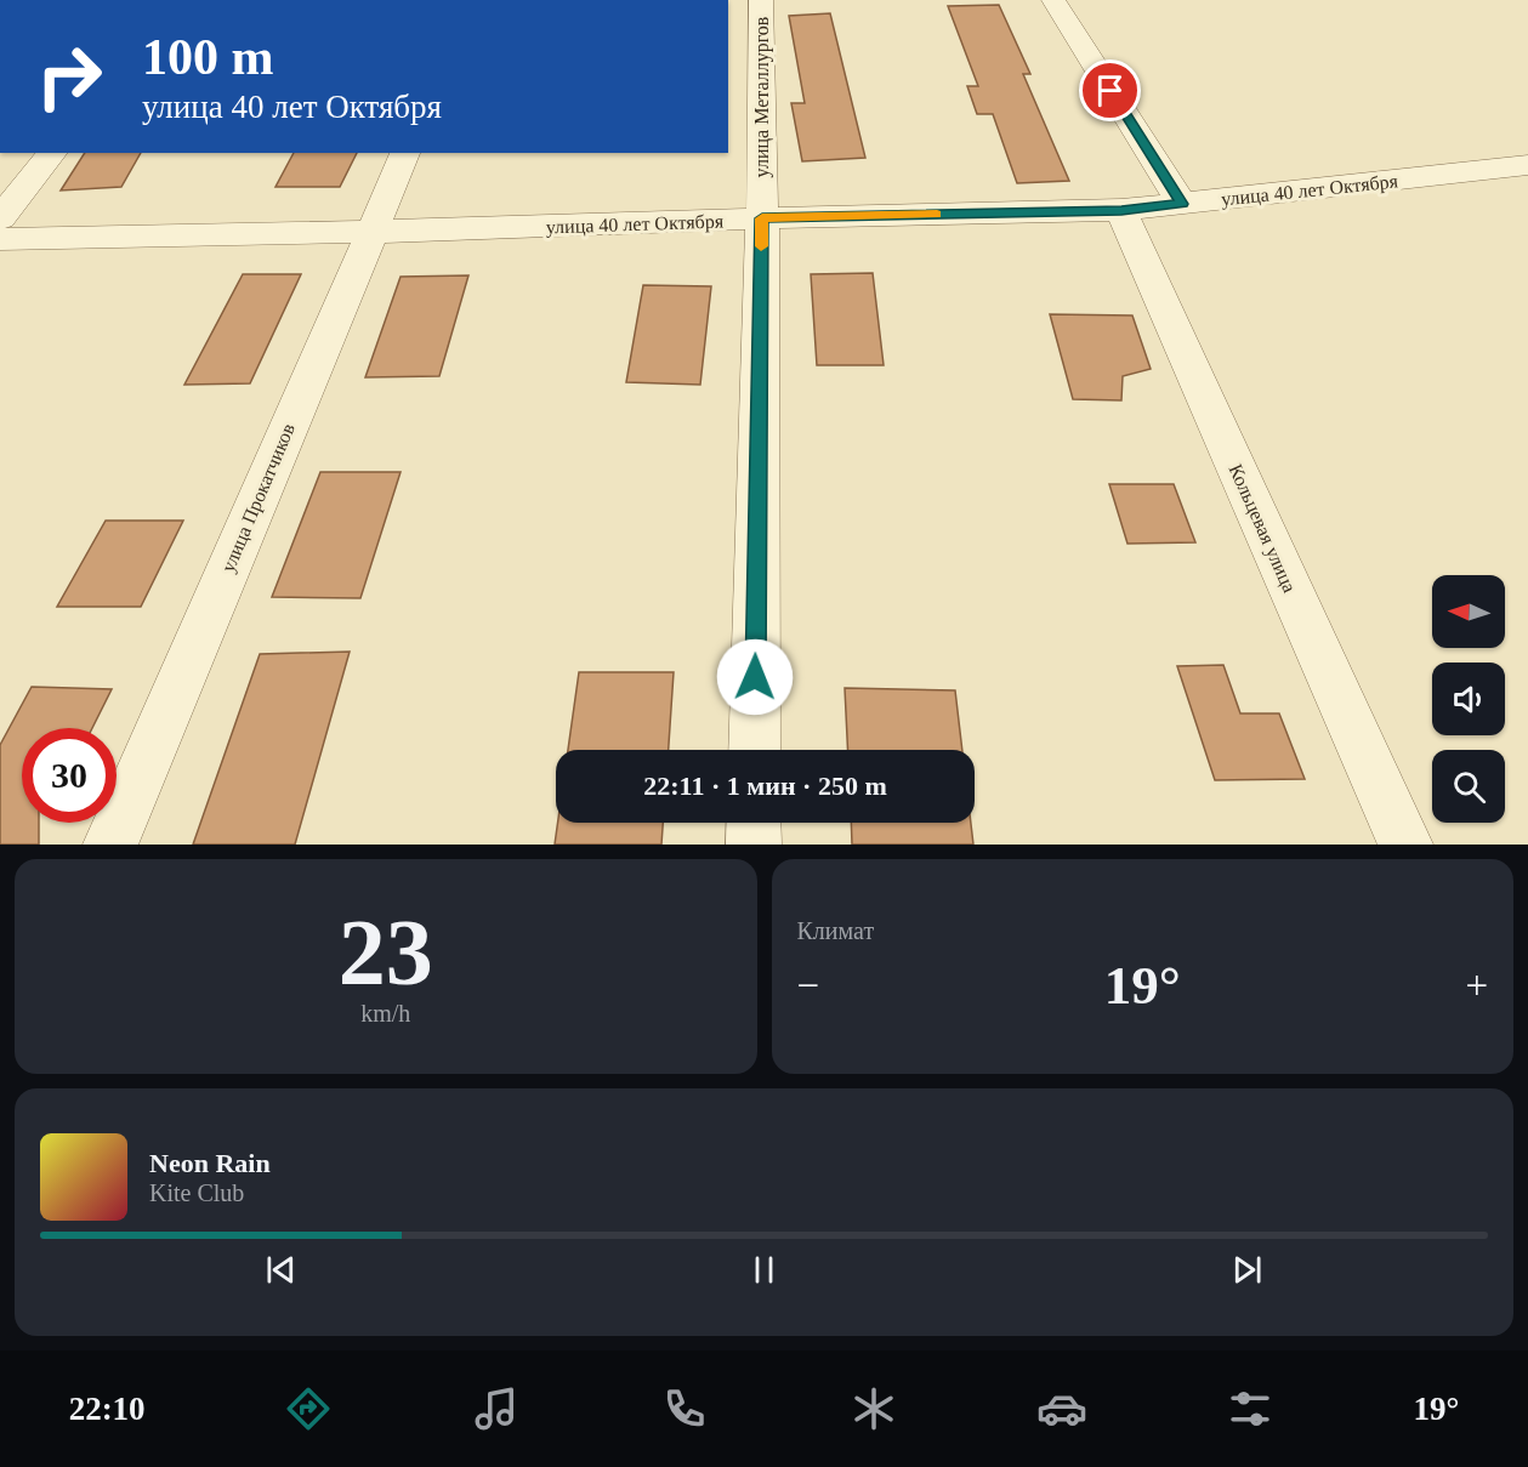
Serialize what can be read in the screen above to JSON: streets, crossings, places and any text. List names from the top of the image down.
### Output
{
  "streets": {
    "street": [
      "улица Металлургов",
      "улица 40 лет Октября",
      "улица Прокатчиков",
      "Кольцевая улица"
    ]
  },
  "crossings": [
    ["улица Металлургов", "улица 40 лет Октября"],
    ["улица 40 лет Октября", "улица Прокатчиков"],
    ["улица 40 лет Октября", "Кольцевая улица"]
  ],
  "north": "left",
  "page": {
    "turn": ["100 m", "улица 40 лет Октября"],
    "limit": "30",
    "trip": "22:11 · 1 мин · 250 m",
    "tile": [
      ["23", "km/h"],
      "Климат"
    ],
    "heat": ["−", "19°", "+"],
    "song": ["Neon Rain", "Kite Club"],
    "tabs": ["22:10", "19°"]
  }
}
